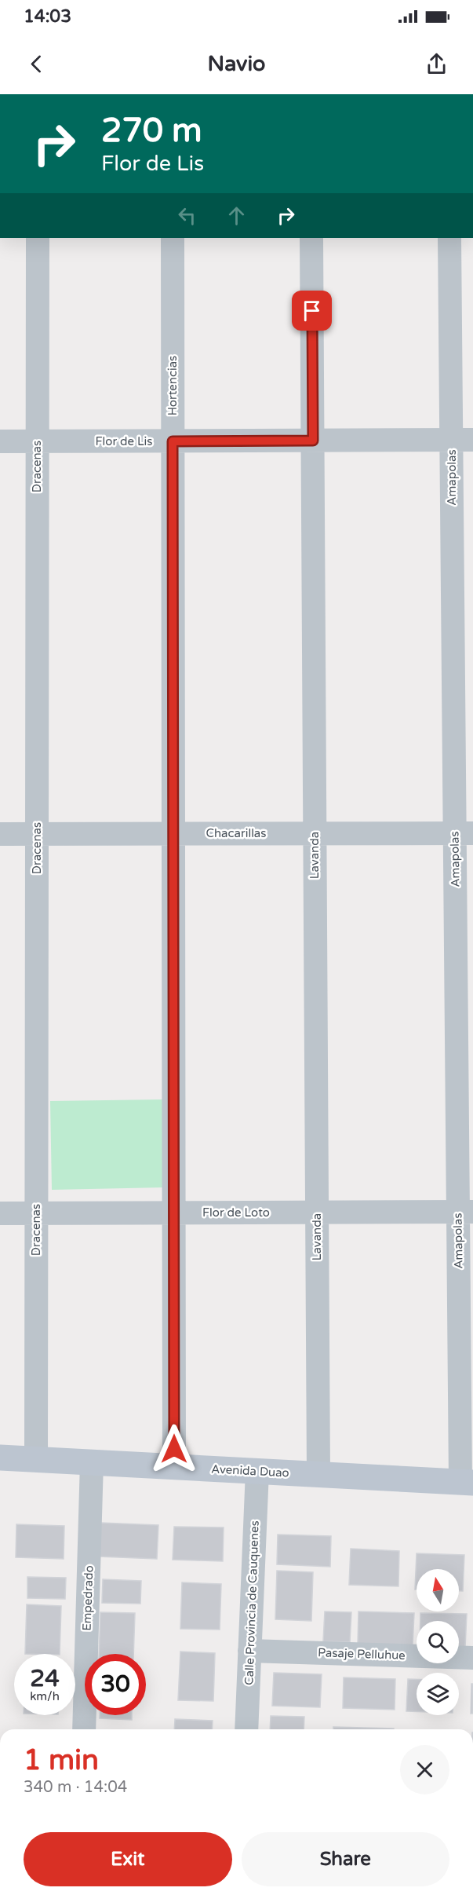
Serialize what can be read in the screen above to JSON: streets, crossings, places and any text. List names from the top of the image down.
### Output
{
  "streets": {
    "street": [
      "Hortencias",
      "Flor de Lis",
      "Dracenas",
      "Amapolas",
      "Chacarillas",
      "Lavanda",
      "Flor de Loto",
      "Avenida Duao",
      "Empedrado",
      "Calle Provincia de Cauquenes",
      "Pasaje Pelluhue"
    ]
  },
  "crossings": [
    ["Hortencias", "Flor de Lis"],
    ["Hortencias", "Chacarillas"],
    ["Hortencias", "Flor de Loto"],
    ["Hortencias", "Avenida Duao"],
    ["Flor de Lis", "Dracenas"],
    ["Flor de Lis", "Amapolas"],
    ["Flor de Lis", "Lavanda"],
    ["Dracenas", "Chacarillas"],
    ["Dracenas", "Flor de Loto"],
    ["Dracenas", "Avenida Duao"],
    ["Amapolas", "Chacarillas"],
    ["Amapolas", "Flor de Loto"],
    ["Amapolas", "Avenida Duao"],
    ["Chacarillas", "Lavanda"],
    ["Lavanda", "Flor de Loto"],
    ["Lavanda", "Avenida Duao"],
    ["Avenida Duao", "Empedrado"],
    ["Avenida Duao", "Calle Provincia de Cauquenes"],
    ["Calle Provincia de Cauquenes", "Pasaje Pelluhue"]
  ],
  "north": "top",
  "page": {
    "status": "14:03",
    "header": "Navio",
    "turn": ["270 m", "Flor de Lis"],
    "speed": "24 km/h",
    "limit": "30",
    "heading": ["1 min", "340 m · 14:04"],
    "buttons": ["Exit", "Share"]
  }
}
